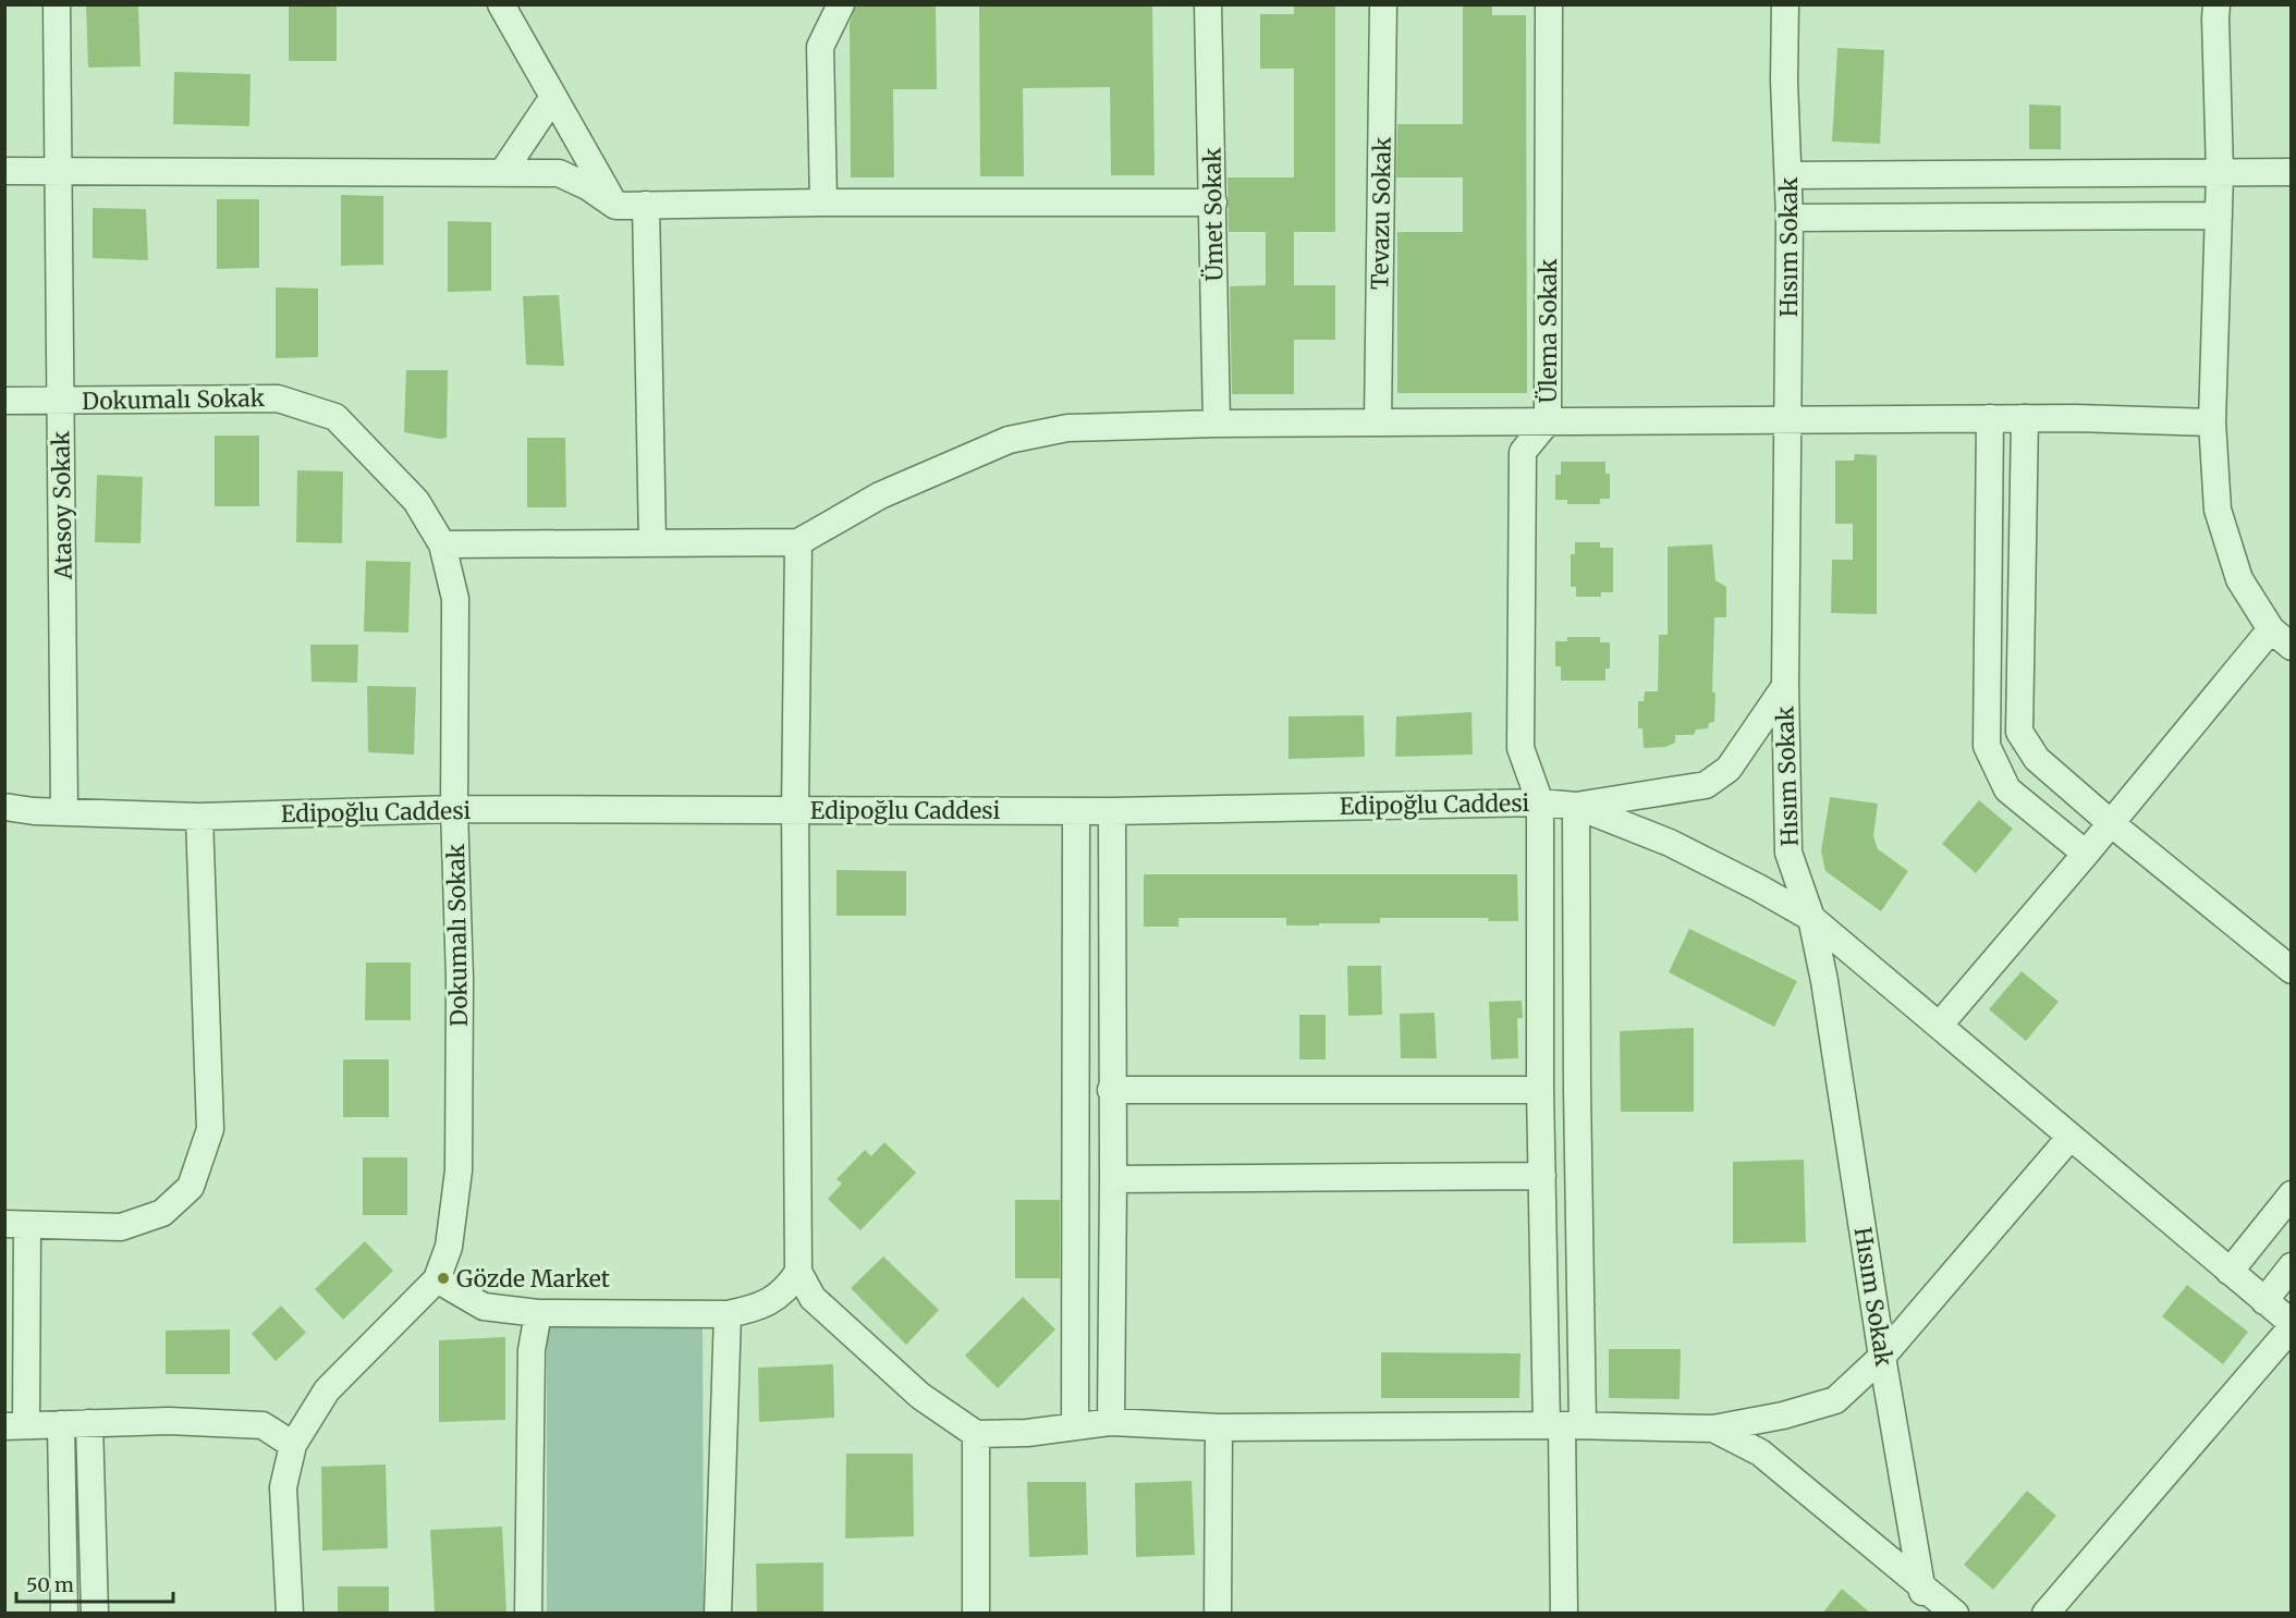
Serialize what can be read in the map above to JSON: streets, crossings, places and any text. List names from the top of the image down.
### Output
{
  "streets": {
    "street": [
      "Tevazu Sokak",
      "Ümet Sokak",
      "Hısım Sokak",
      "Ülema Sokak",
      "Dokumalı Sokak",
      "Atasoy Sokak",
      "Edipoğlu Caddesi"
    ]
  },
  "crossings": [
    ["Hısım Sokak", "Edipoğlu Caddesi"],
    ["Ülema Sokak", "Edipoğlu Caddesi"],
    ["Dokumalı Sokak", "Atasoy Sokak"],
    ["Dokumalı Sokak", "Edipoğlu Caddesi"],
    ["Atasoy Sokak", "Edipoğlu Caddesi"]
  ],
  "places": ["Gözde Market"],
  "scale_bar": "50 m"
}
